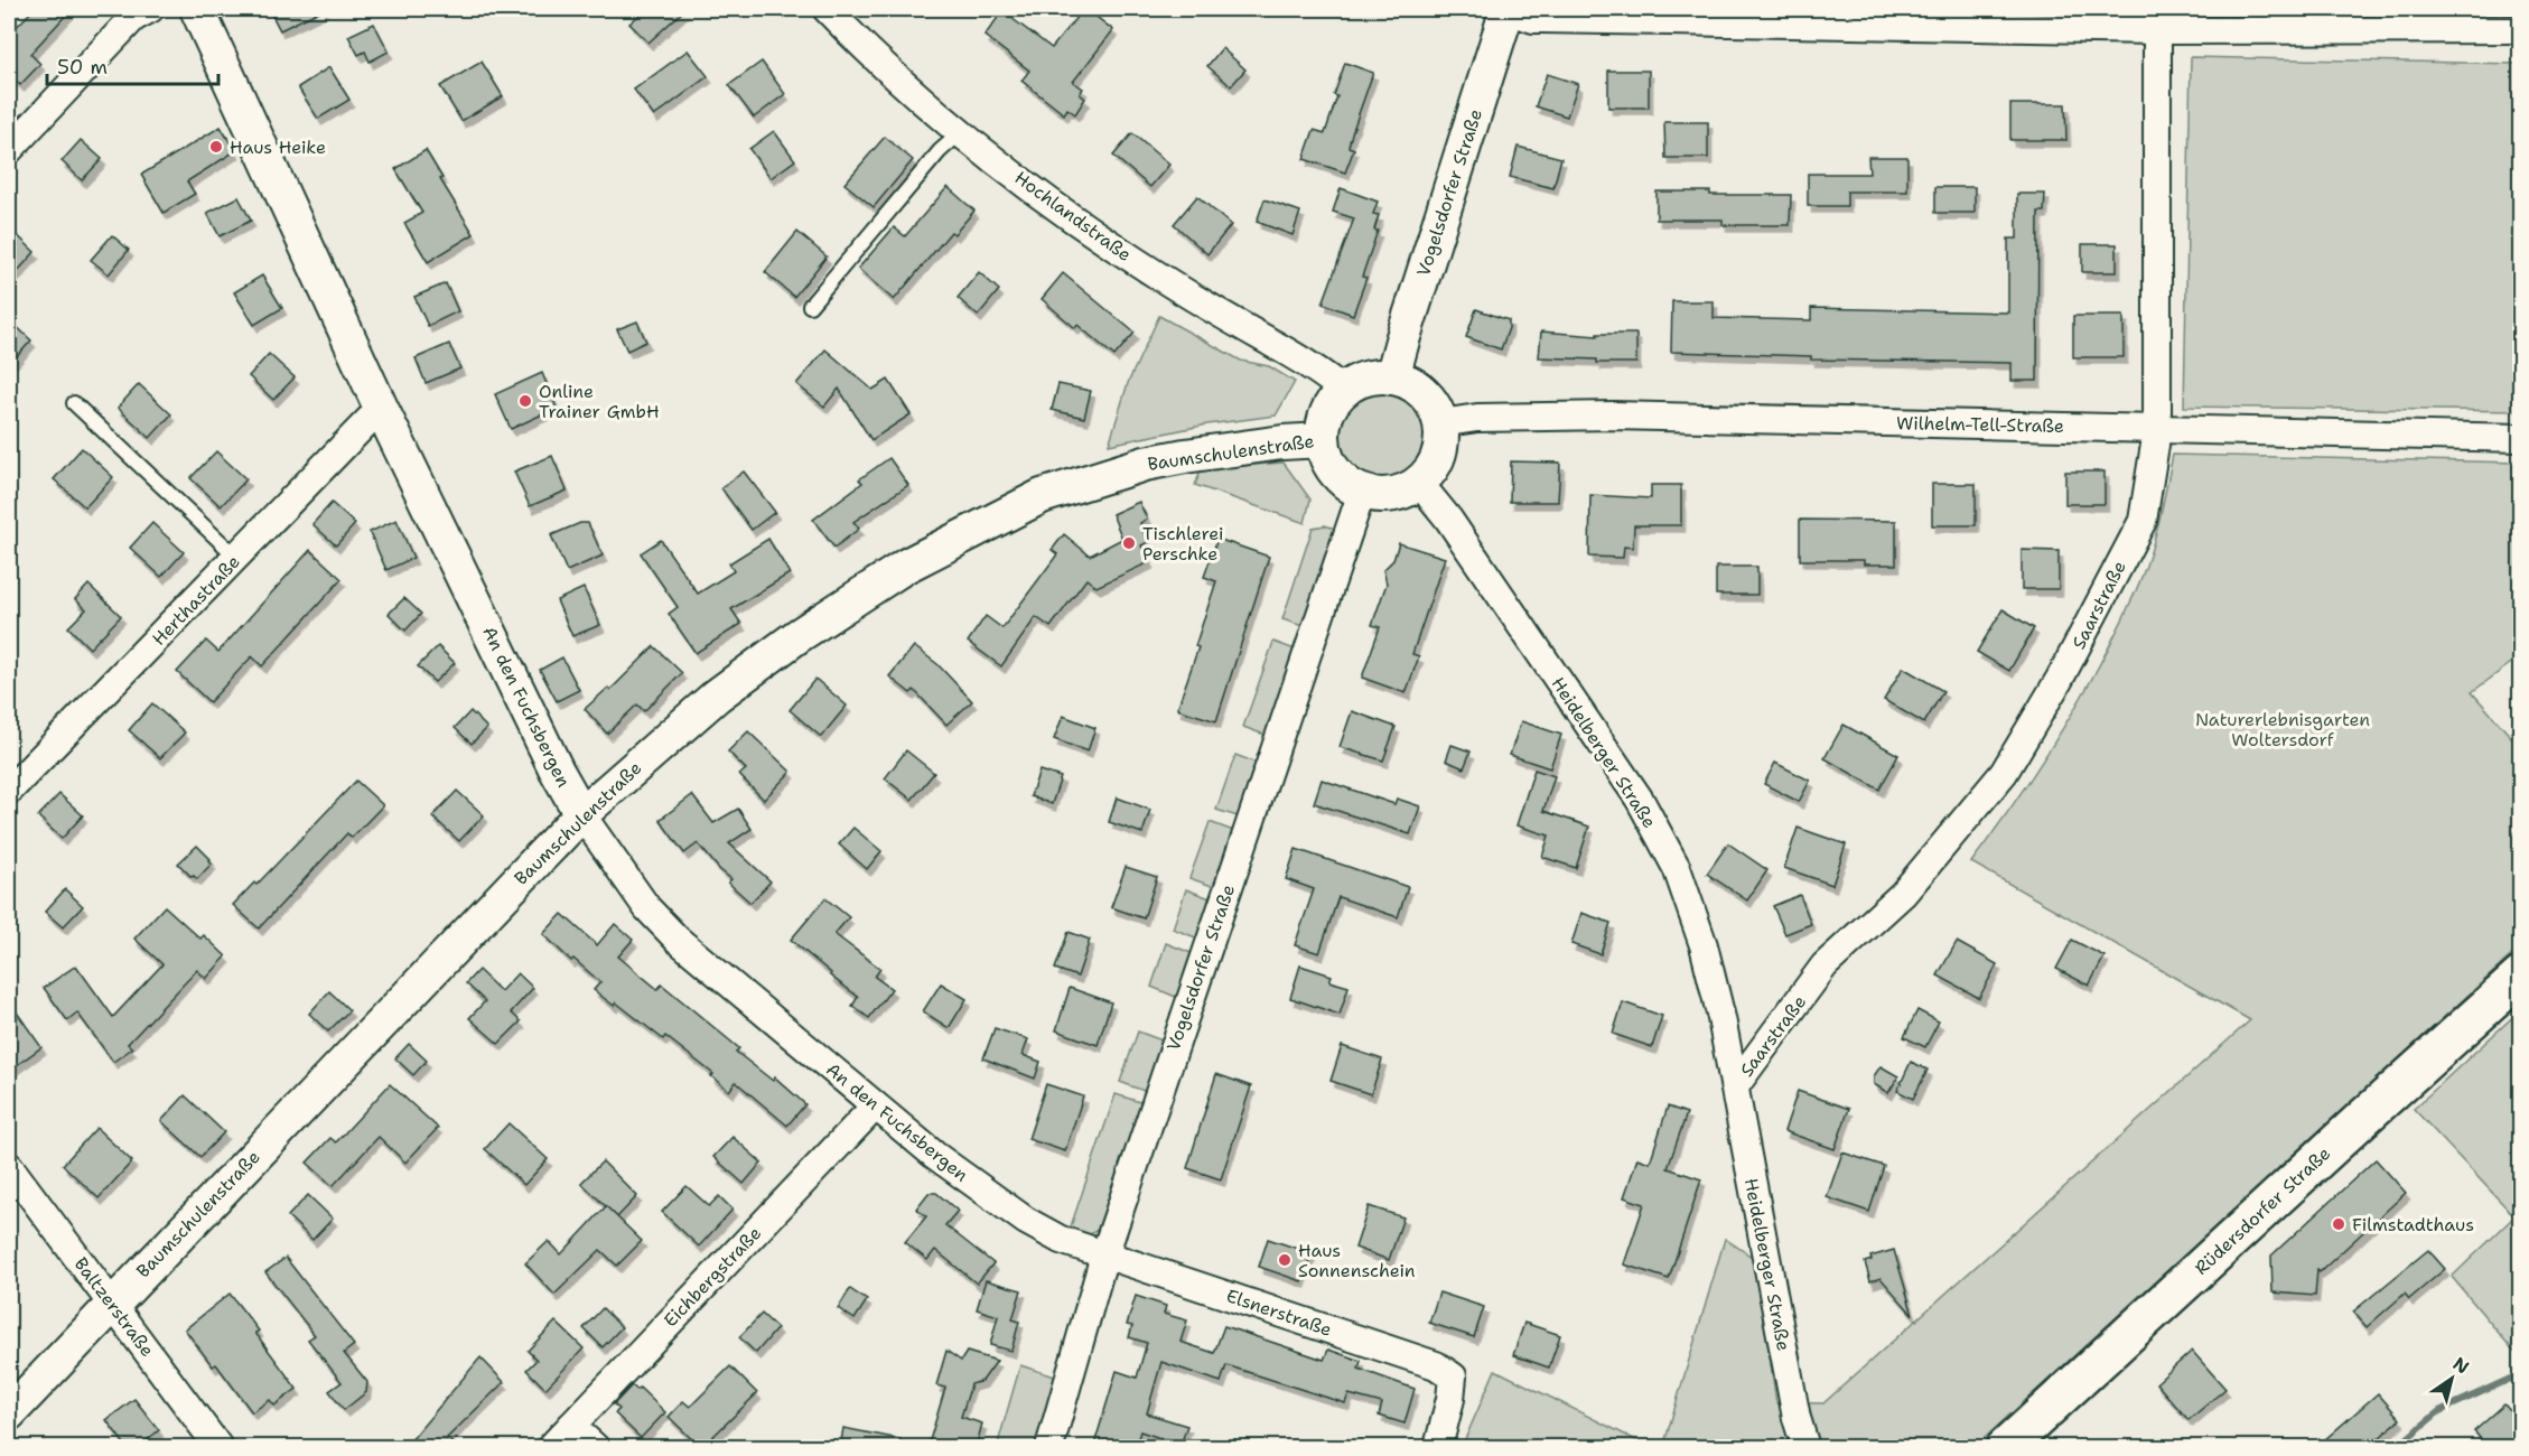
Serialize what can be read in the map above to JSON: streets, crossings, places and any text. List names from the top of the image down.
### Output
{
  "streets": {
    "main road": ["Rüdersdorfer Straße"],
    "street": [
      "Vogelsdorfer Straße",
      "Hochlandstraße",
      "Wilhelm-Tell-Straße",
      "Baumschulenstraße",
      "Herthastraße",
      "Saarstraße",
      "An den Fuchsbergen",
      "Heidelberger Straße",
      "Eichbergstraße",
      "Baltzerstraße",
      "Elsnerstraße"
    ]
  },
  "crossings": [
    ["Vogelsdorfer Straße", "Hochlandstraße"],
    ["Vogelsdorfer Straße", "Wilhelm-Tell-Straße"],
    ["Vogelsdorfer Straße", "Baumschulenstraße"],
    ["Vogelsdorfer Straße", "An den Fuchsbergen"],
    ["Vogelsdorfer Straße", "Heidelberger Straße"],
    ["Vogelsdorfer Straße", "Elsnerstraße"],
    ["Hochlandstraße", "Wilhelm-Tell-Straße"],
    ["Hochlandstraße", "Baumschulenstraße"],
    ["Hochlandstraße", "Heidelberger Straße"],
    ["Wilhelm-Tell-Straße", "Baumschulenstraße"],
    ["Wilhelm-Tell-Straße", "Saarstraße"],
    ["Wilhelm-Tell-Straße", "Heidelberger Straße"],
    ["Baumschulenstraße", "An den Fuchsbergen"],
    ["Baumschulenstraße", "Heidelberger Straße"],
    ["Baumschulenstraße", "Baltzerstraße"],
    ["Herthastraße", "An den Fuchsbergen"],
    ["Saarstraße", "Heidelberger Straße"],
    ["An den Fuchsbergen", "Eichbergstraße"],
    ["An den Fuchsbergen", "Elsnerstraße"]
  ],
  "parks": ["Naturerlebnisgarten Woltersdorf"],
  "places": [
    "Haus Heike",
    "Online Trainer GmbH",
    "Tischlerei Perschke",
    "Filmstadthaus",
    "Haus Sonnenschein"
  ],
  "scale_bar": "50 m",
  "north": "top right"
}
